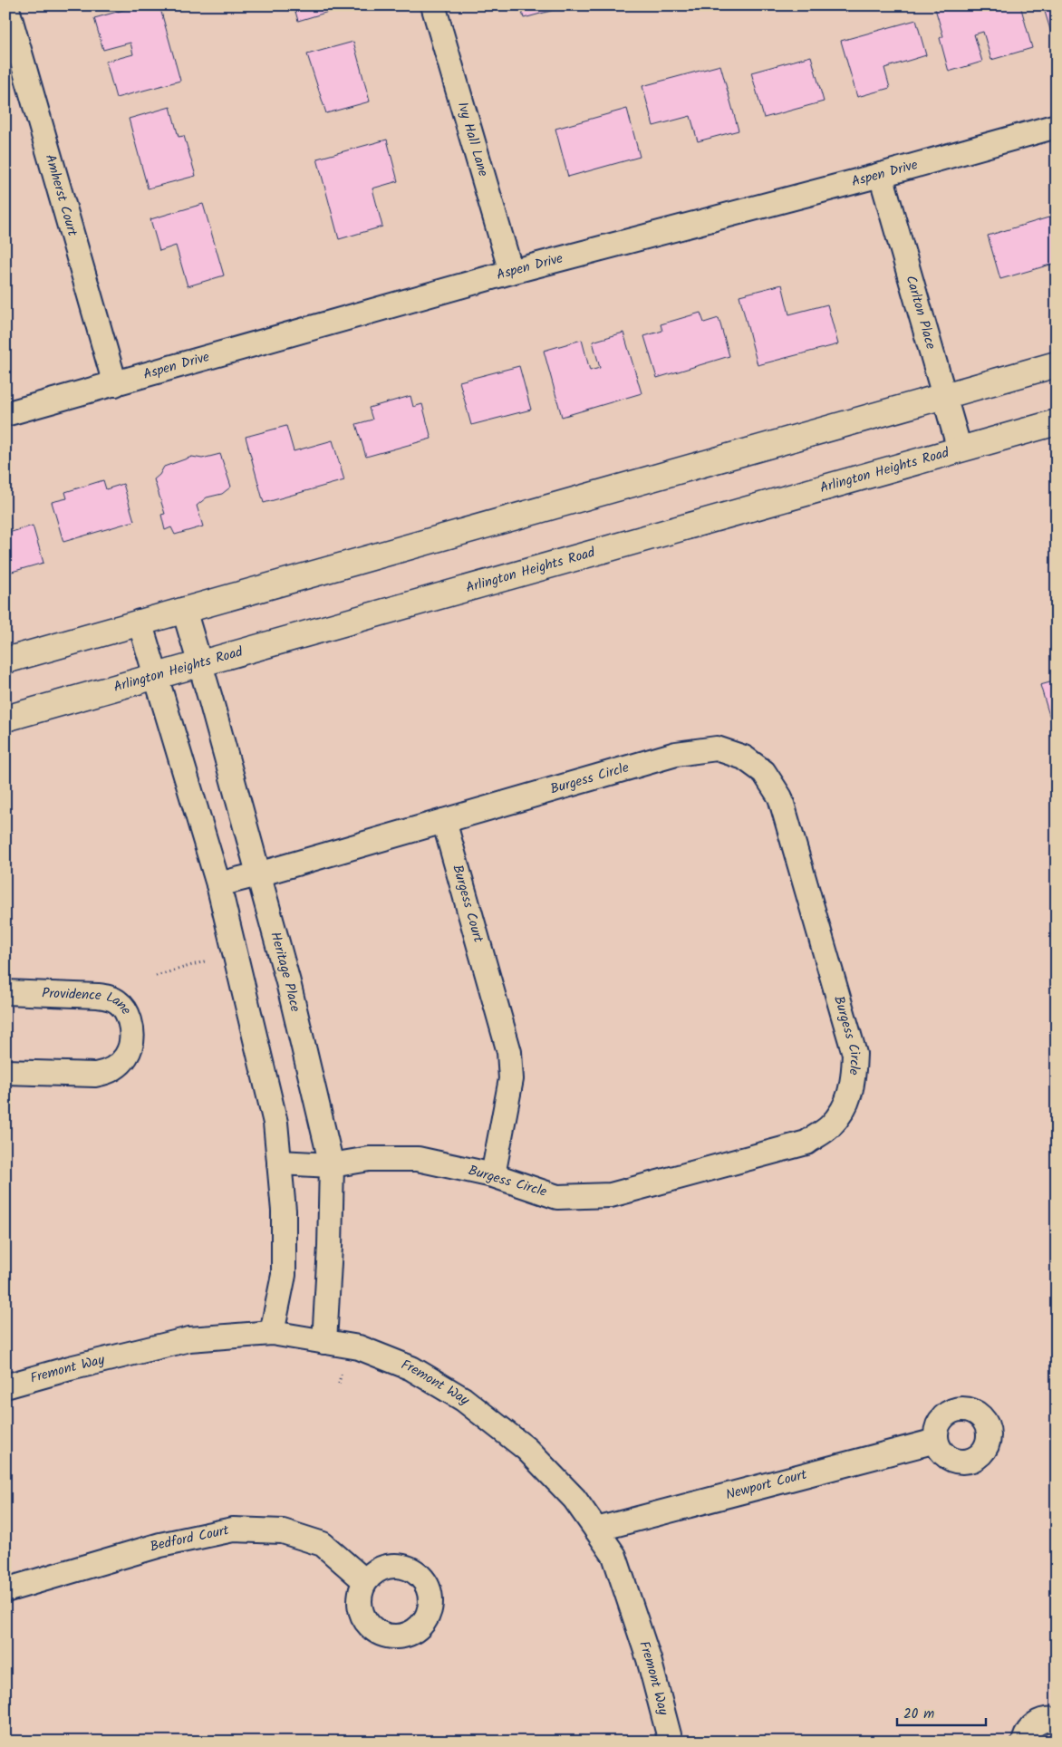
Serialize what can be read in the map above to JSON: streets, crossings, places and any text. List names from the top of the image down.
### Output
{
  "streets": {
    "main road": ["Arlington Heights Road"],
    "street": [
      "Ivy Hall Lane",
      "Aspen Drive",
      "Amherst Court",
      "Carlton Place",
      "Burgess Circle",
      "Burgess Court",
      "Heritage Place",
      "Providence Lane",
      "Fremont Way",
      "Newport Court",
      "Bedford Court"
    ]
  },
  "crossings": [
    ["Ivy Hall Lane", "Aspen Drive"],
    ["Aspen Drive", "Amherst Court"],
    ["Aspen Drive", "Carlton Place"],
    ["Carlton Place", "Arlington Heights Road"],
    ["Arlington Heights Road", "Heritage Place"],
    ["Burgess Circle", "Burgess Court"],
    ["Burgess Circle", "Heritage Place"],
    ["Heritage Place", "Fremont Way"],
    ["Fremont Way", "Newport Court"]
  ],
  "scale_bar": "20 m"
}
